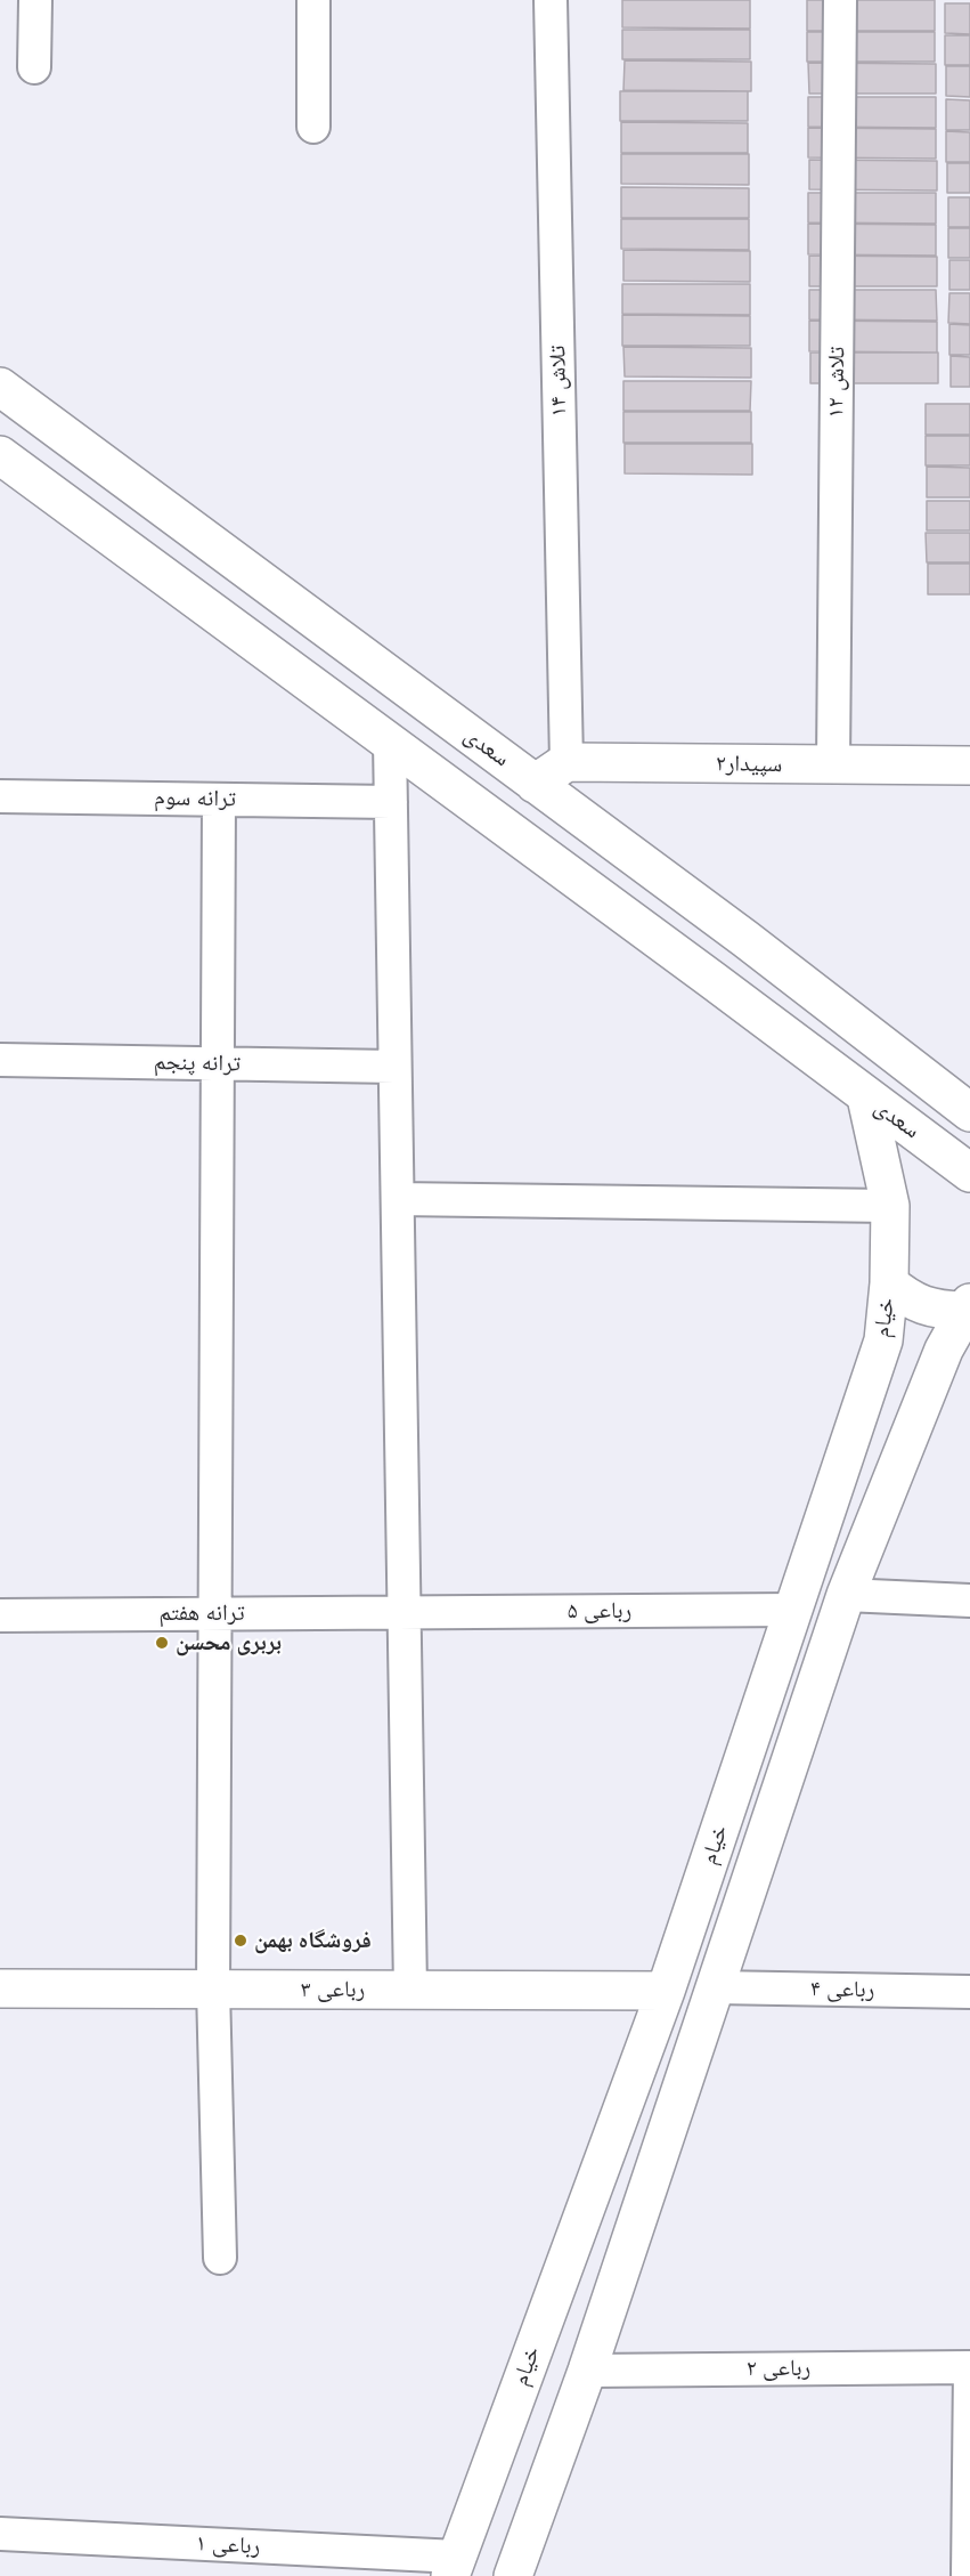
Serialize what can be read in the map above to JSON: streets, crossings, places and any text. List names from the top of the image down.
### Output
{
  "streets": {
    "street": [
      "تلاش ۱۴",
      "تلاش ۱۲",
      "سعدی",
      "سپیدار۲",
      "ترانه سوم",
      "ترانه پنجم",
      "خیام",
      "رباعی ۵",
      "ترانه هفتم",
      "رباعی ۳",
      "رباعی ۴",
      "رباعی ۲",
      "رباعی ۱"
    ]
  },
  "crossings": [
    ["تلاش ۱۴", "سپیدار۲"],
    ["تلاش ۱۲", "سپیدار۲"],
    ["سعدی", "خیام"],
    ["خیام", "رباعی ۵"],
    ["خیام", "رباعی ۳"],
    ["خیام", "رباعی ۴"],
    ["خیام", "رباعی ۲"],
    ["خیام", "رباعی ۱"],
    ["رباعی ۵", "ترانه هفتم"]
  ],
  "places": ["بربری محسن", "فروشگاه بهمن"]
}
